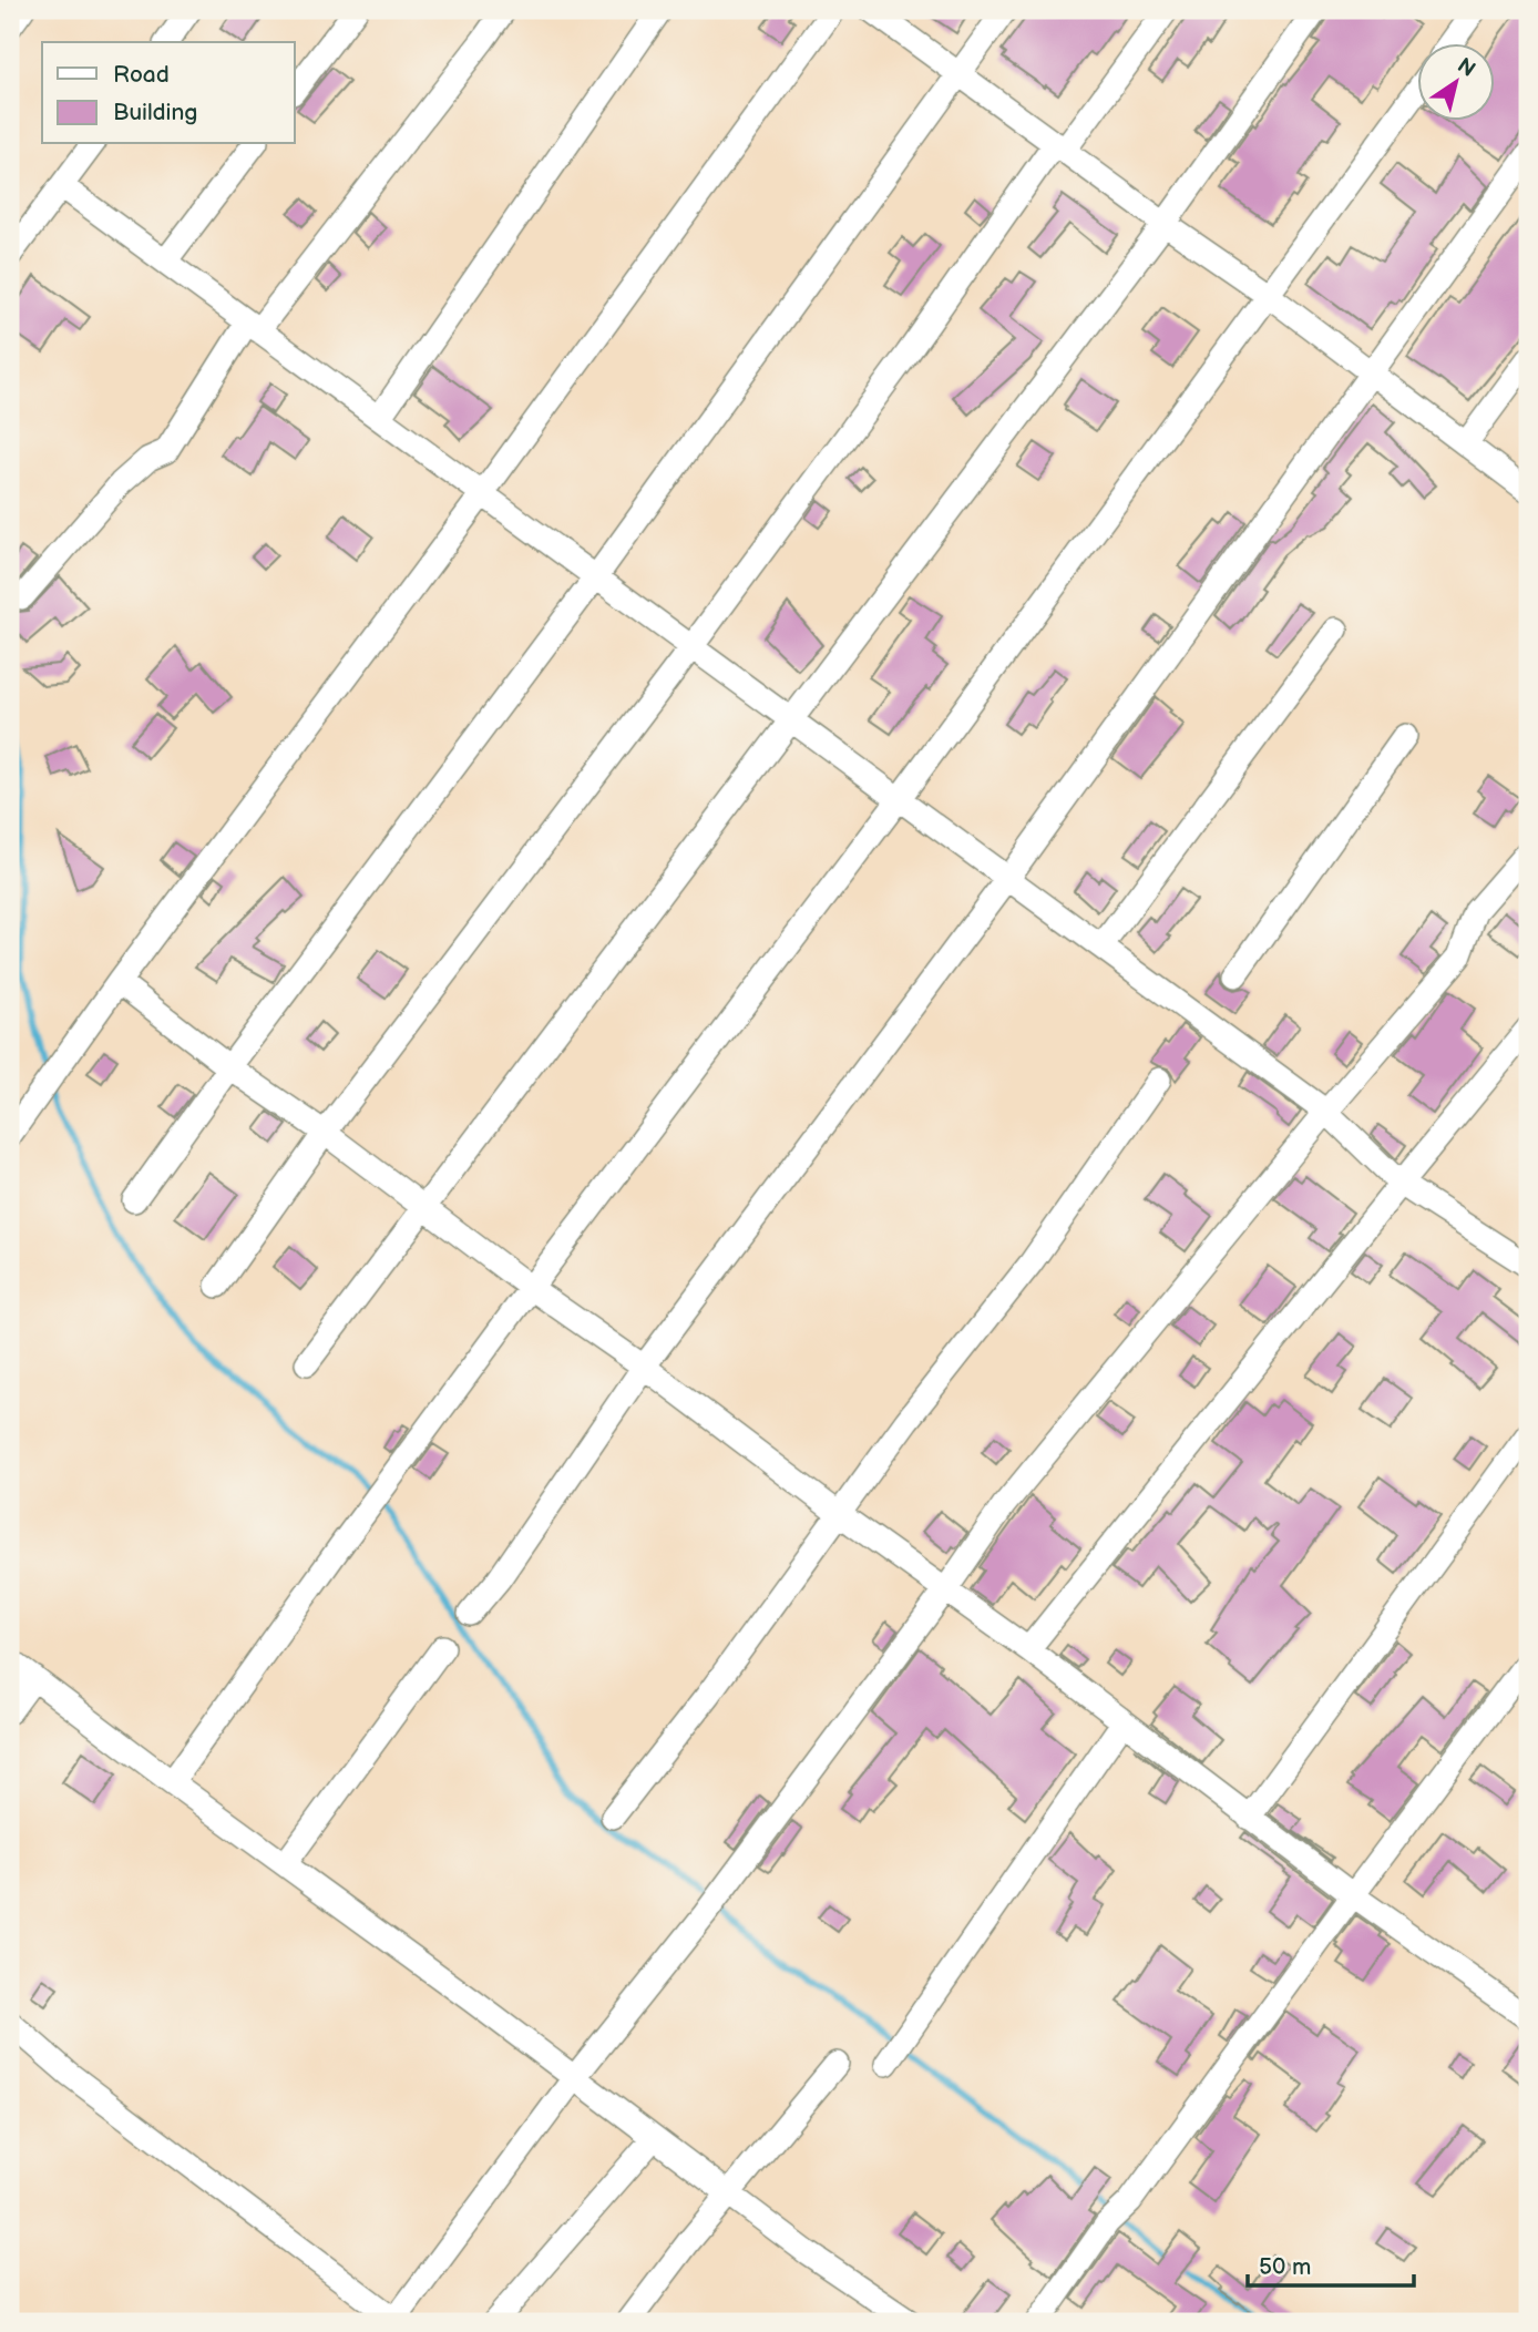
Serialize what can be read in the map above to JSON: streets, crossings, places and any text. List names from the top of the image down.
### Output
{
  "legend": ["Road", "Building"],
  "scale_bar": "50 m",
  "north": "top right"
}
